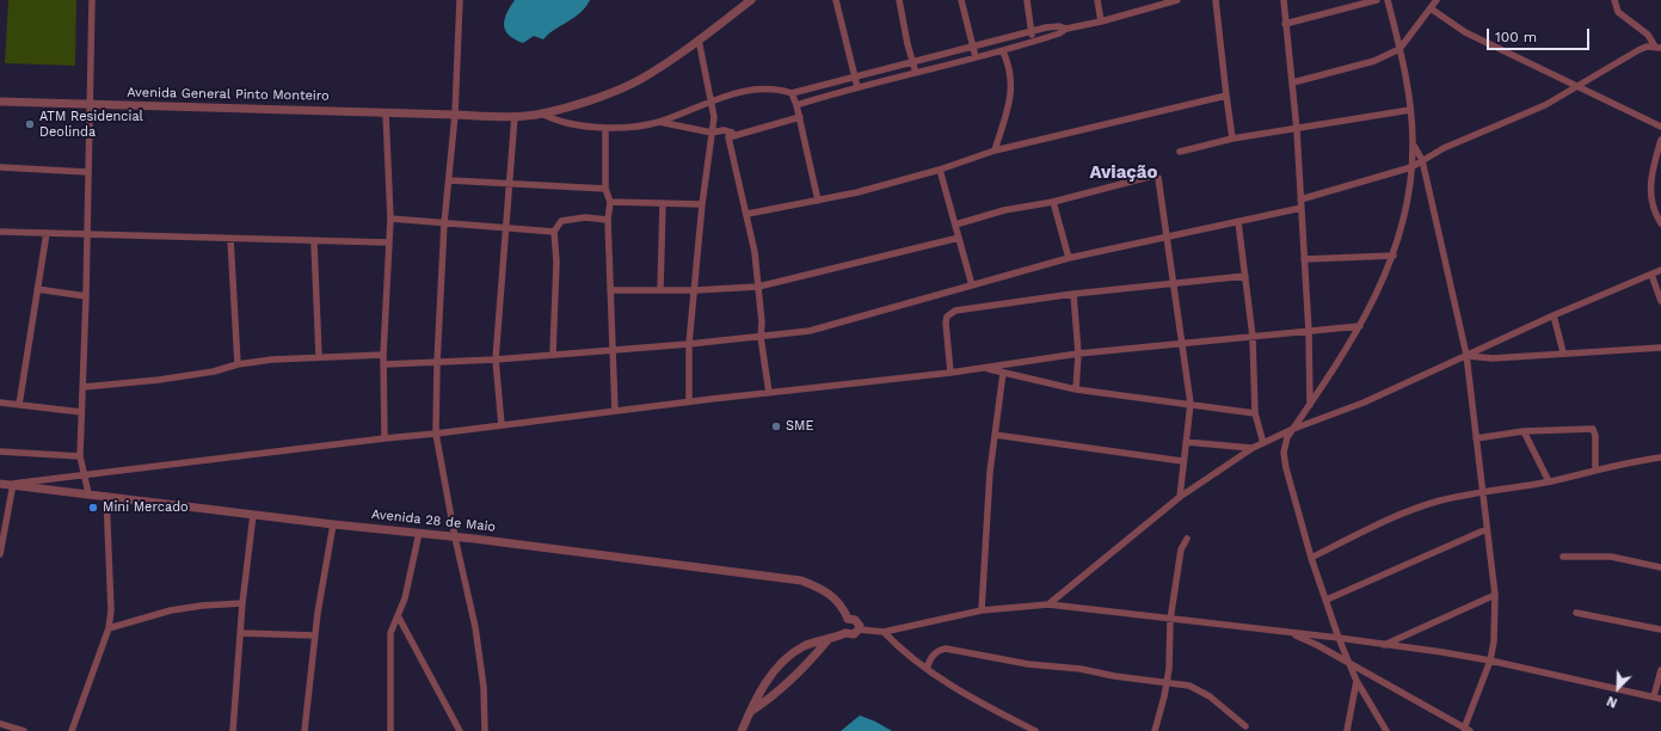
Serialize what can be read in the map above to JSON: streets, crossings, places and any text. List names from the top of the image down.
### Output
{
  "streets": {
    "street": ["Avenida General Pinto Monteiro", "Avenida 28 de Maio"]
  },
  "districts": ["Aviação"],
  "places": ["ATM Residencial Deolinda", "SME", "Mini Mercado"],
  "scale_bar": "100 m",
  "north": "bottom left"
}
